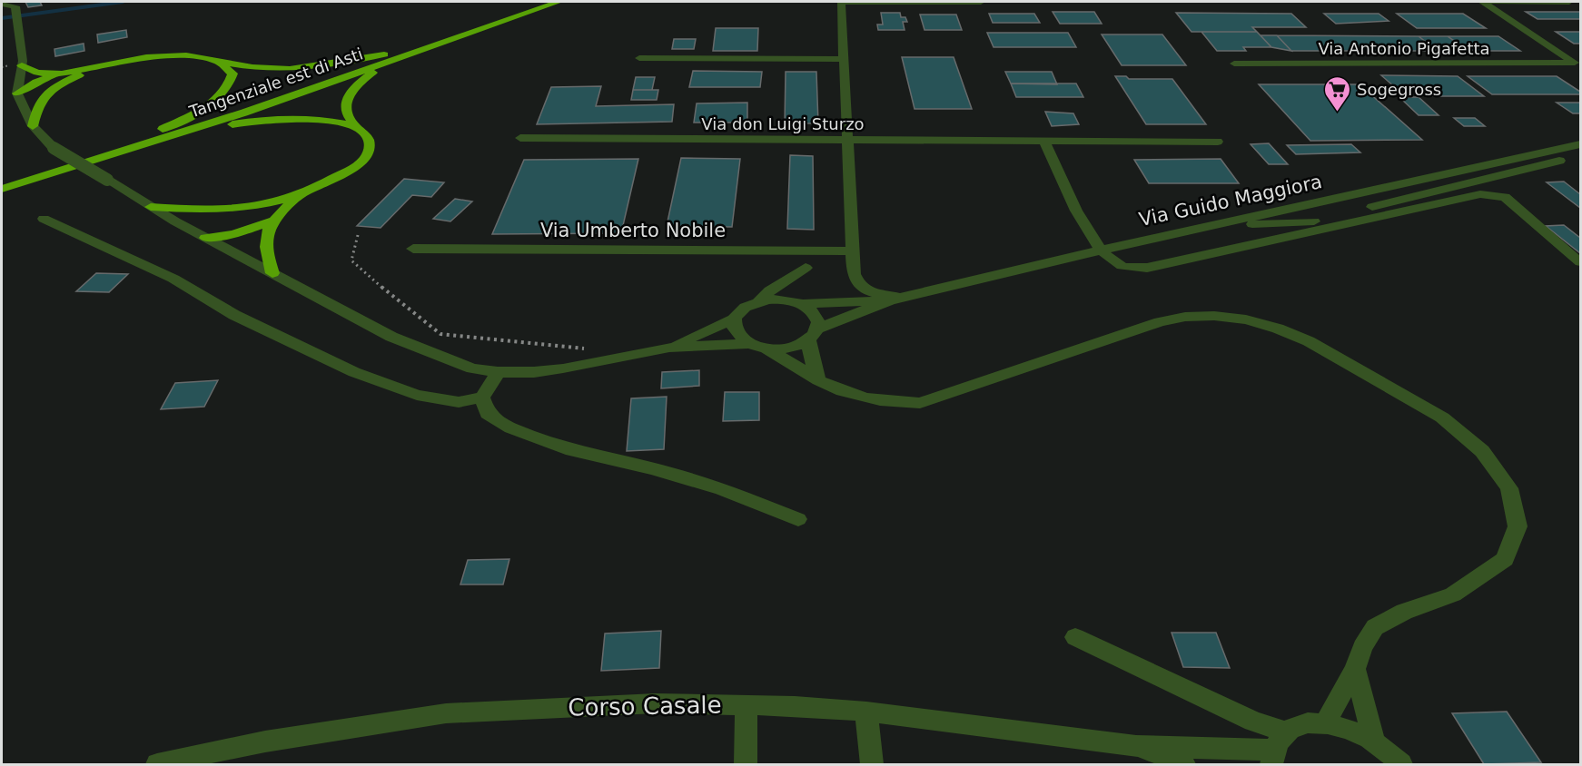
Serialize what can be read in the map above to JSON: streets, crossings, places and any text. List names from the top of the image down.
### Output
{
  "streets": {
    "highway": ["Tangenziale est di Asti"],
    "street": [
      "Via Antonio Pigafetta",
      "Via don Luigi Sturzo",
      "Via Guido Maggiora",
      "Via Umberto Nobile",
      "Corso Casale"
    ]
  },
  "places": {
    "supermarket": ["Sogegross"]
  }
}
